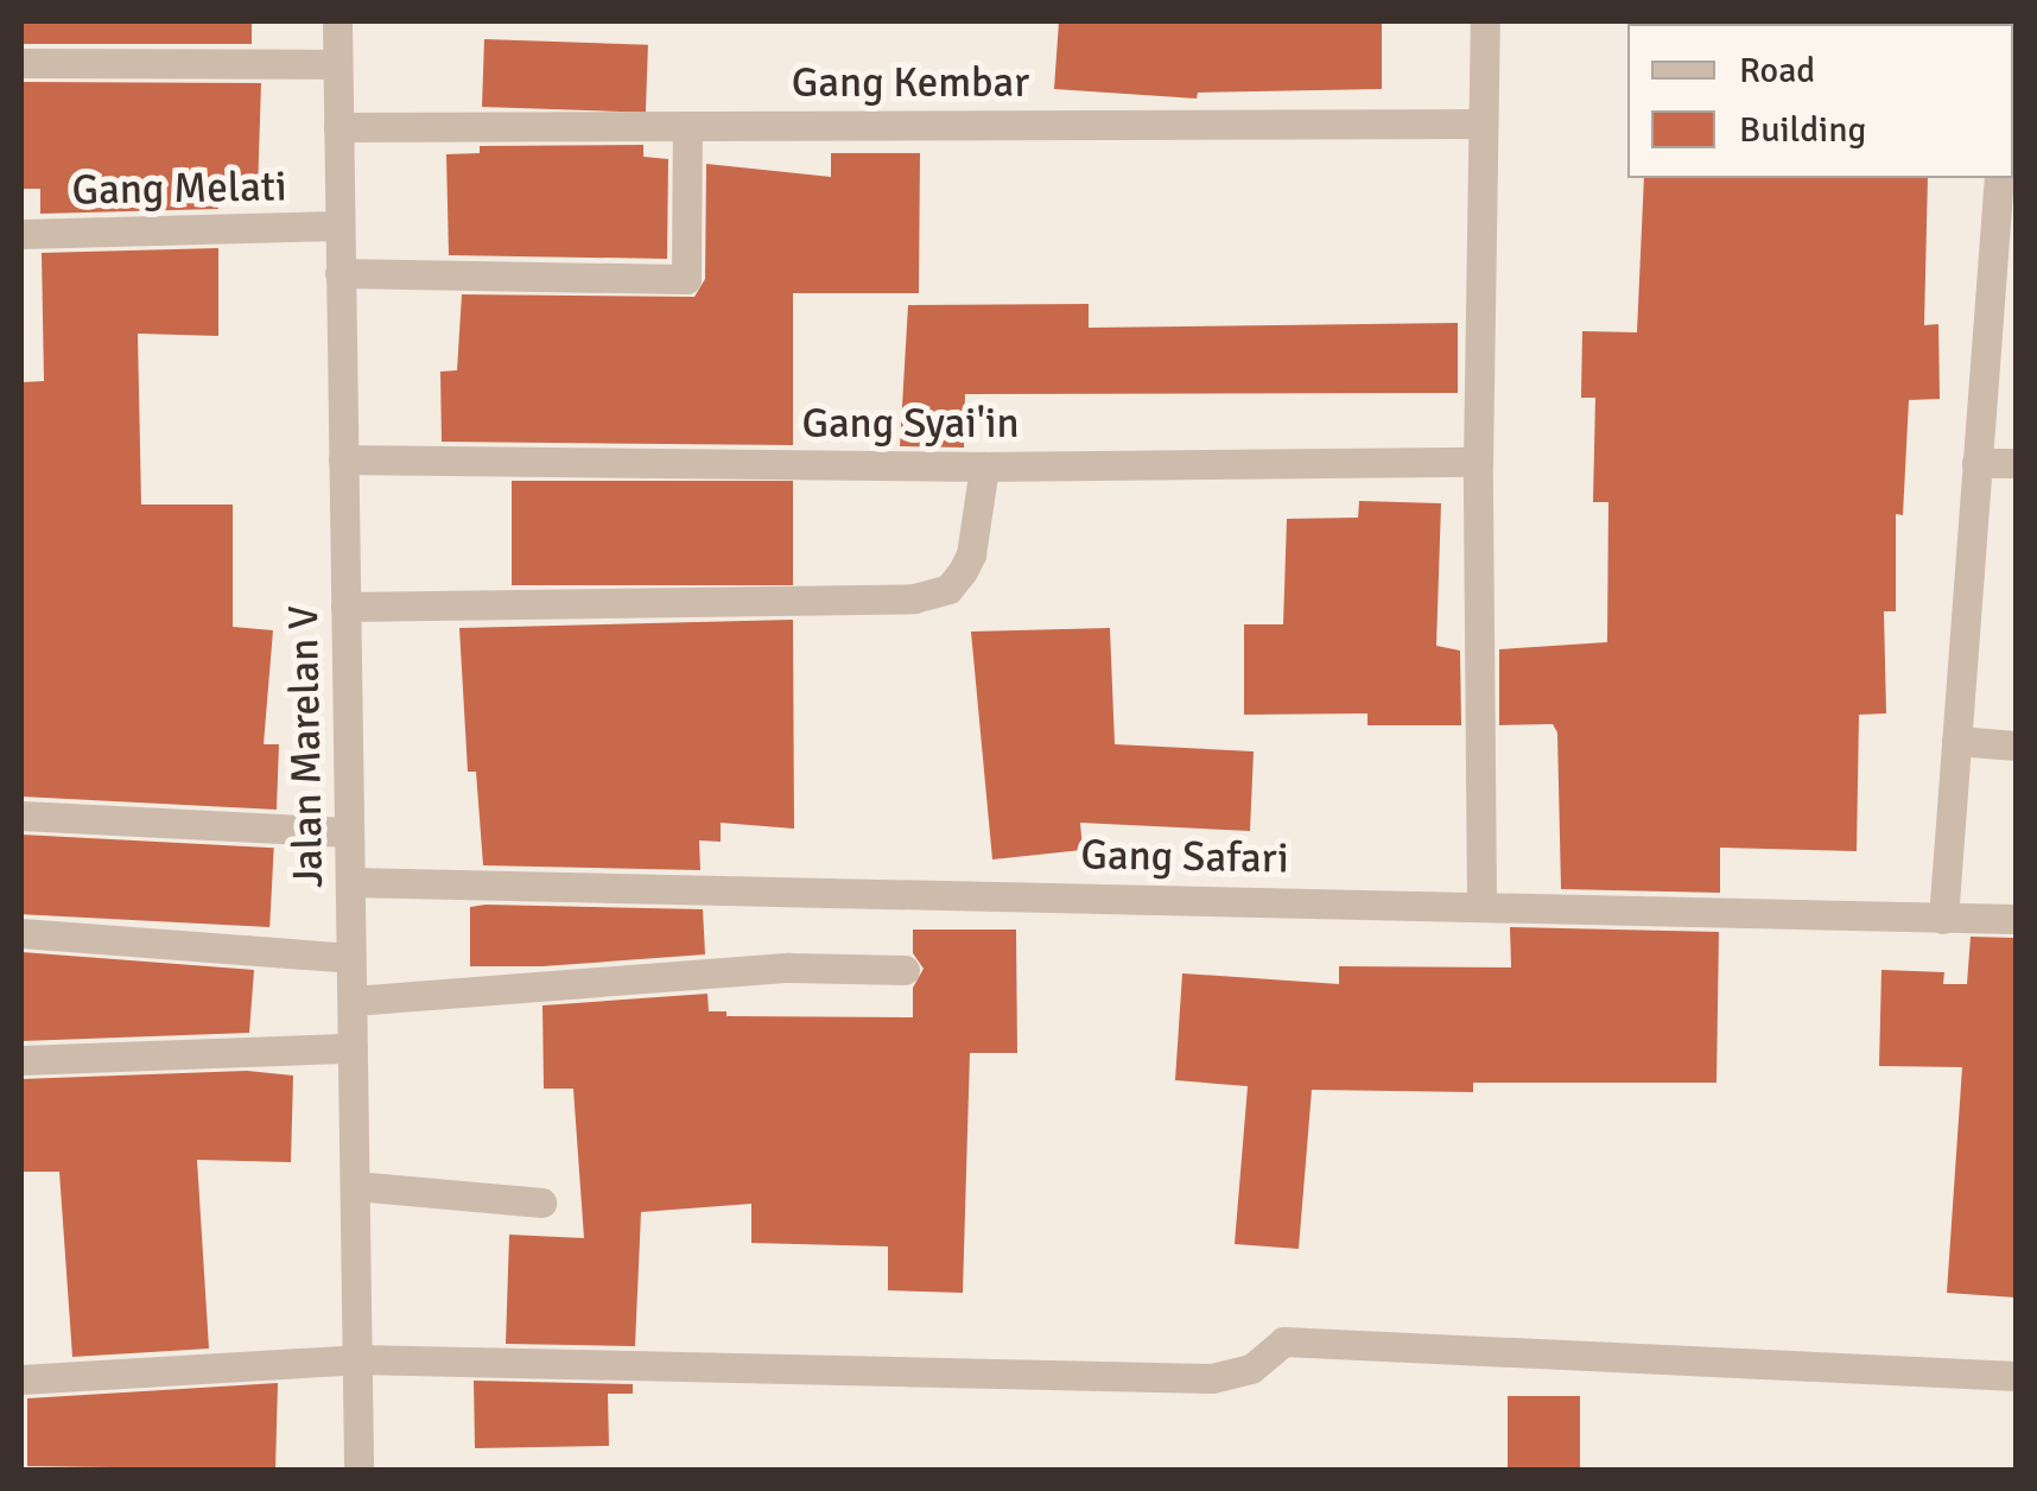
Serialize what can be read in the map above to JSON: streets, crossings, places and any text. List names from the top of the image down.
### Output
{
  "streets": {
    "street": [
      "Gang Kembar",
      "Gang Melati",
      "Gang Syai'in",
      "Jalan Marelan V",
      "Gang Safari"
    ]
  },
  "crossings": [
    ["Gang Kembar", "Jalan Marelan V"],
    ["Gang Melati", "Jalan Marelan V"],
    ["Gang Syai'in", "Jalan Marelan V"],
    ["Jalan Marelan V", "Gang Safari"]
  ],
  "legend": ["Road", "Building"]
}
